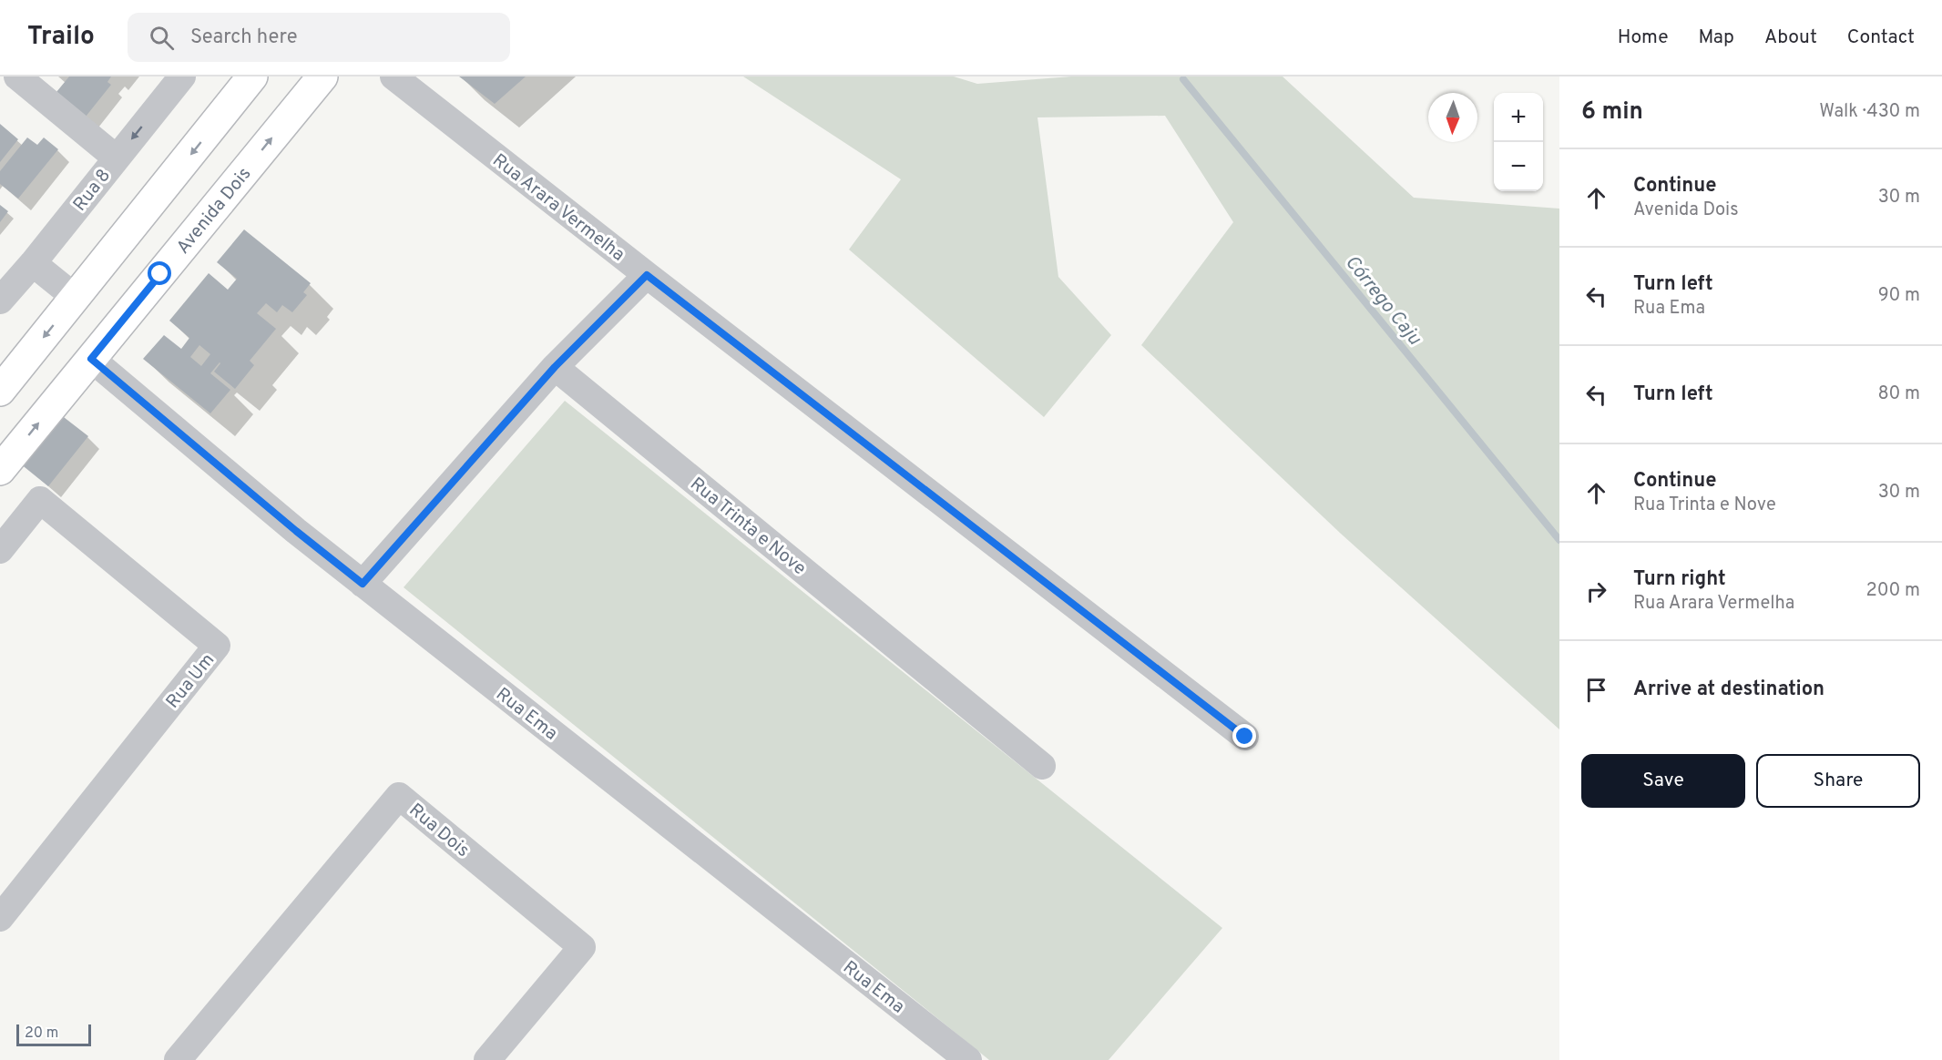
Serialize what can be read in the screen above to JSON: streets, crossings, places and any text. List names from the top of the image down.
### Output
{
  "streets": {
    "main road": ["Avenida Dois"],
    "street": [
      "Rua 8",
      "Rua Arara Vermelha",
      "Rua Trinta e Nove",
      "Rua Um",
      "Rua Ema",
      "Rua Dois"
    ]
  },
  "crossings": [
    ["Avenida Dois", "Rua Ema"]
  ],
  "one_way": ["Rua 8"],
  "water": ["Córrego Caju"],
  "scale_bar": "20 m",
  "north": "bottom",
  "page": {
    "header": "Trailo",
    "search": "Search here",
    "nav": [
      "Home",
      "Map",
      "About",
      "Contact"
    ],
    "heading": ["6 min", "Walk · 430 m"],
    "map_buttons": ["+", "−"],
    "list": [
      ["Continue", "Avenida Dois", "30 m"],
      ["Turn left", "Rua Ema", "90 m"],
      ["Turn left", "80 m"],
      ["Continue", "Rua Trinta e Nove", "30 m"],
      ["Turn right", "Rua Arara Vermelha", "200 m"],
      "Arrive at destination"
    ],
    "buttons": ["Save", "Share"],
    "scale": "20 m"
  }
}
